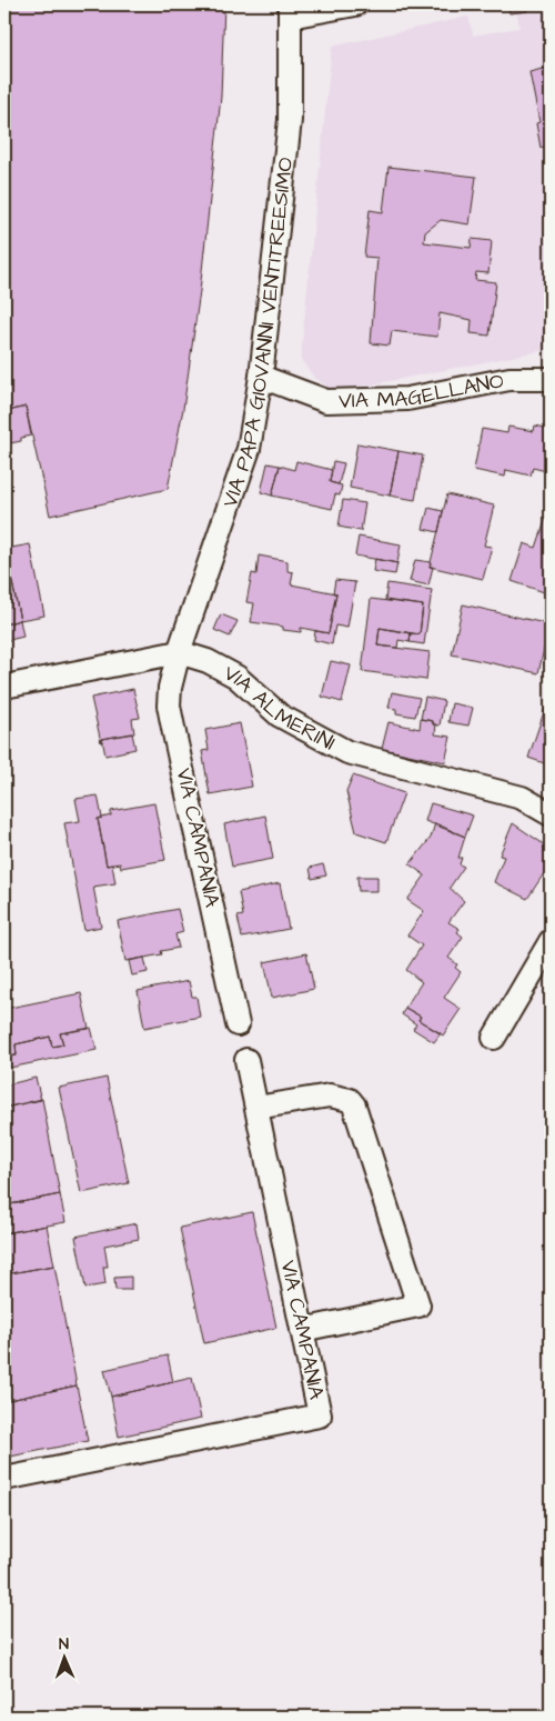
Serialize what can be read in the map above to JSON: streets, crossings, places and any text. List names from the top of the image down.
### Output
{
  "streets": {
    "street": [
      "VIA PAPA GIOVANNI VENTITREESIMO",
      "VIA MAGELLANO",
      "VIA ALMERINI",
      "VIA CAMPANIA"
    ]
  },
  "crossings": [
    ["VIA PAPA GIOVANNI VENTITREESIMO", "VIA MAGELLANO"],
    ["VIA PAPA GIOVANNI VENTITREESIMO", "VIA ALMERINI"],
    ["VIA PAPA GIOVANNI VENTITREESIMO", "VIA CAMPANIA"],
    ["VIA ALMERINI", "VIA CAMPANIA"]
  ],
  "north": "top"
}
